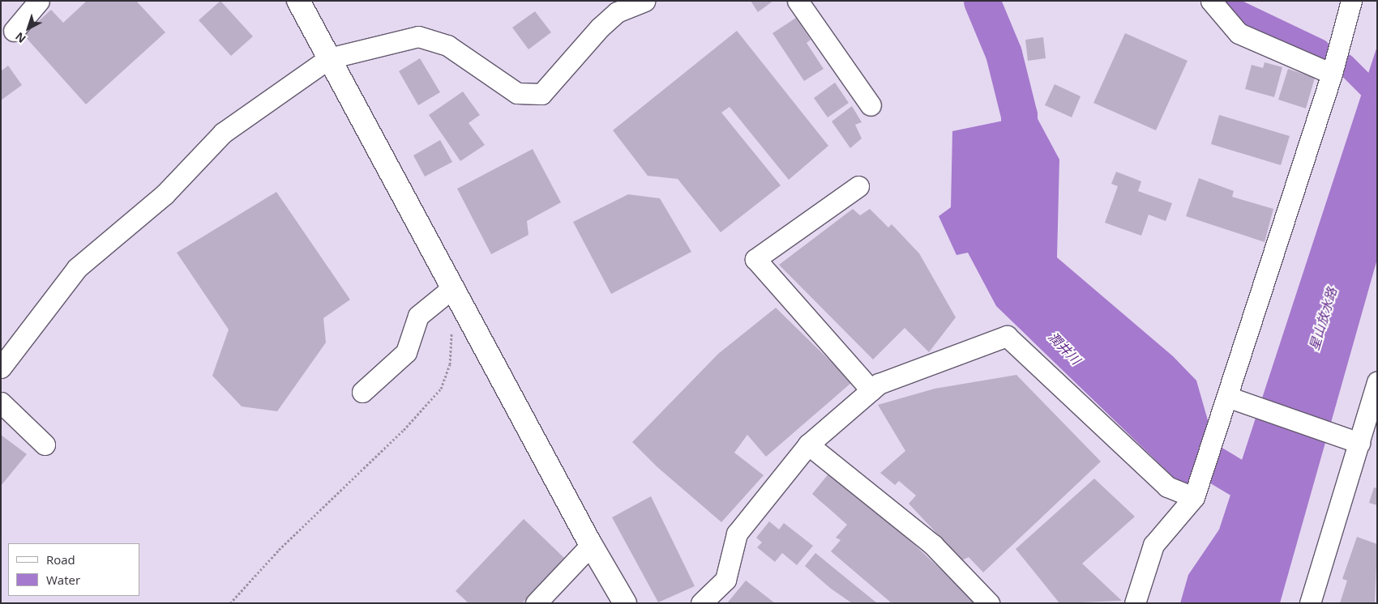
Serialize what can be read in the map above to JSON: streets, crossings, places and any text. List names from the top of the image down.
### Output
{
  "water": ["星山放水路", "潤井川"],
  "legend": ["Road", "Water"],
  "north": "bottom left"
}
